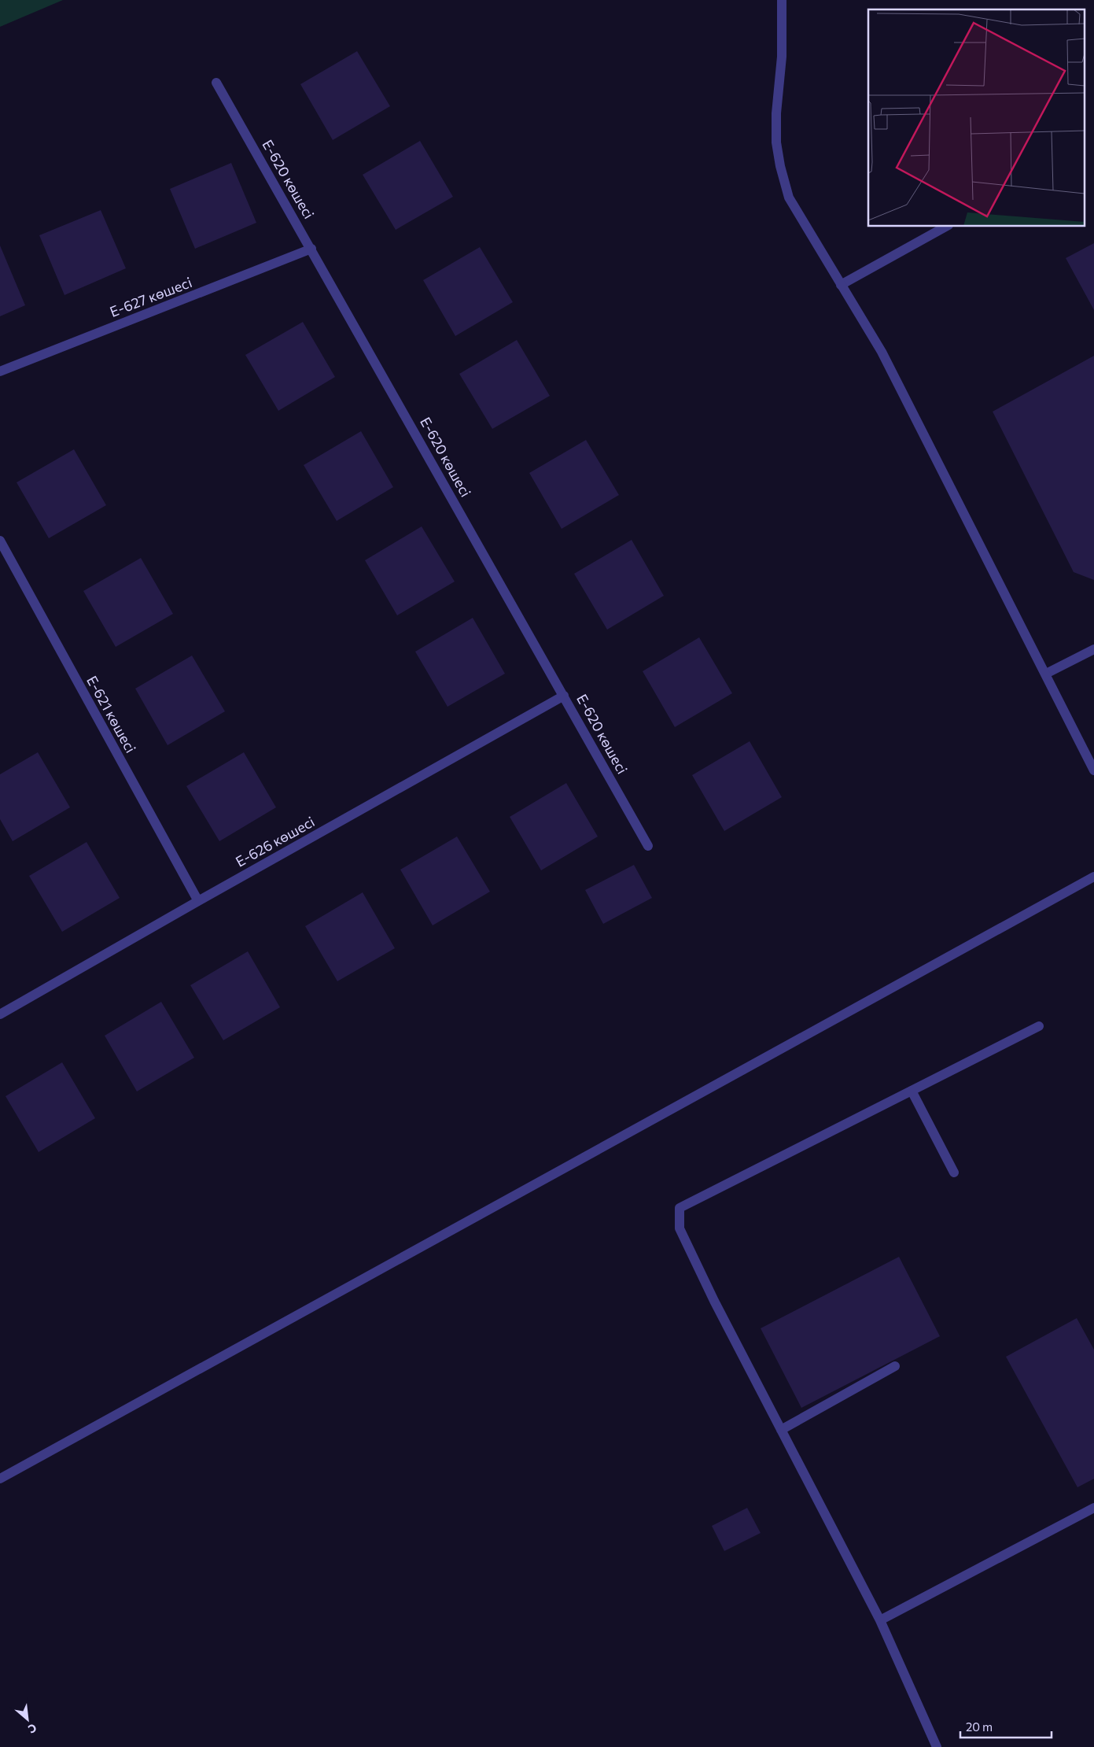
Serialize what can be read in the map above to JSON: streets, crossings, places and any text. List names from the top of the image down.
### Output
{
  "streets": {
    "street": [
      "Е-620 көшесі",
      "Е-627 көшесі",
      "Е-621 көшесі",
      "Е-626 көшесі"
    ]
  },
  "crossings": [
    ["Е-620 көшесі", "Е-627 көшесі"],
    ["Е-620 көшесі", "Е-626 көшесі"],
    ["Е-621 көшесі", "Е-626 көшесі"]
  ],
  "scale_bar": "20 m",
  "north": "bottom right"
}
